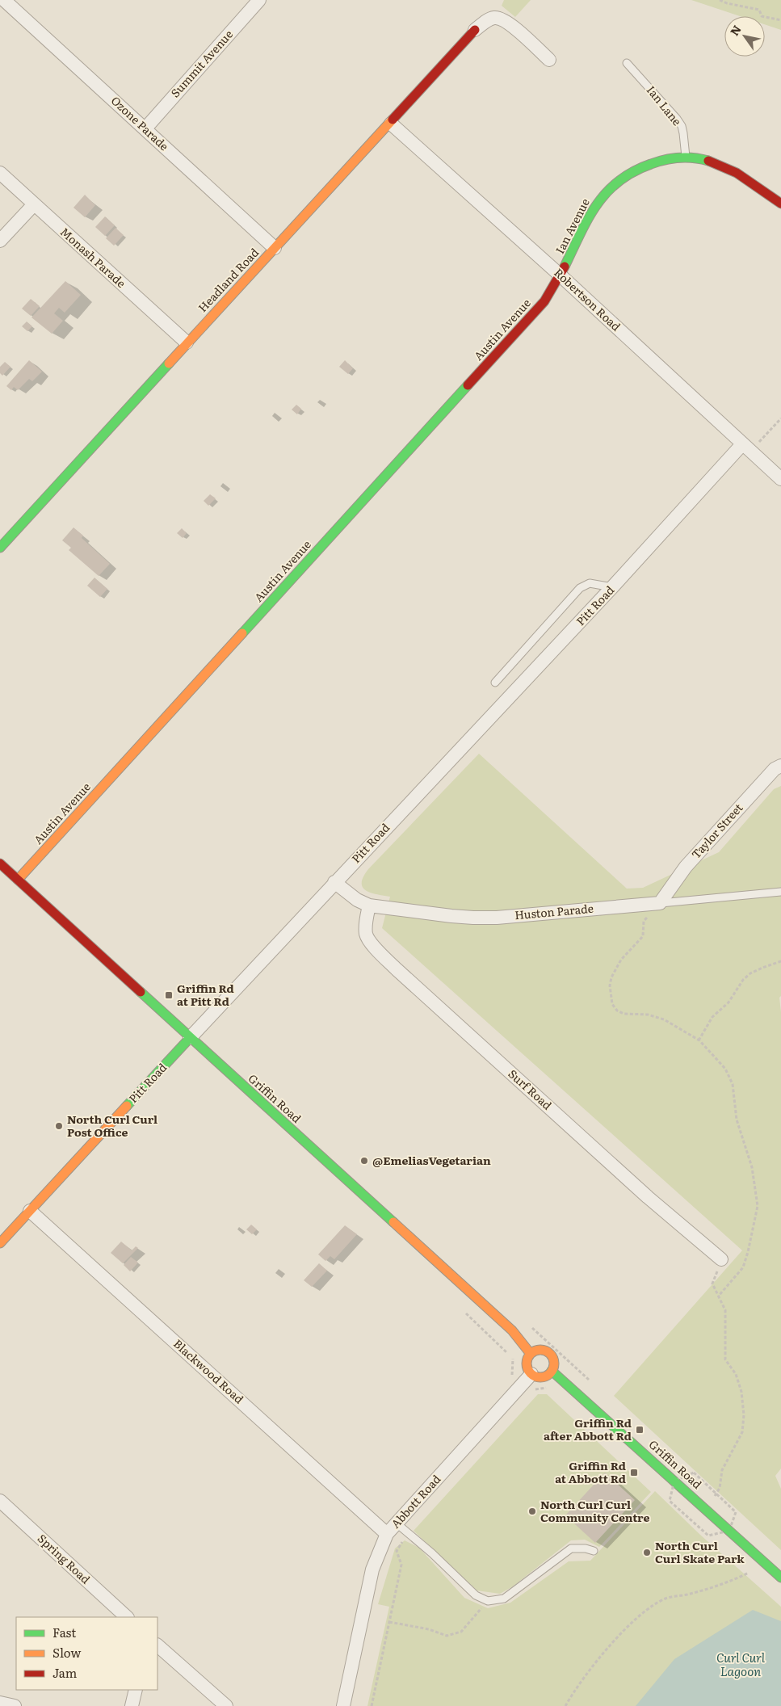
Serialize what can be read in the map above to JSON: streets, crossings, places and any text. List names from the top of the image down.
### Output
{
  "streets": {
    "street": [
      "Summit Avenue",
      "Ozone Parade",
      "Ian Avenue",
      "Monash Parade",
      "Headland Road",
      "Robertson Road",
      "Austin Avenue",
      "Pitt Road",
      "Taylor Street",
      "Huston Parade",
      "Surf Road",
      "Griffin Road",
      "Blackwood Road",
      "Abbott Road",
      "Spring Road"
    ],
    "lane": ["Ian Lane"]
  },
  "crossings": [
    ["Summit Avenue", "Ozone Parade"],
    ["Ian Lane", "Ian Avenue"],
    ["Ozone Parade", "Headland Road"],
    ["Ian Avenue", "Robertson Road"],
    ["Ian Avenue", "Austin Avenue"],
    ["Monash Parade", "Headland Road"],
    ["Headland Road", "Robertson Road"],
    ["Robertson Road", "Austin Avenue"],
    ["Robertson Road", "Pitt Road"],
    ["Austin Avenue", "Griffin Road"],
    ["Pitt Road", "Huston Parade"],
    ["Pitt Road", "Griffin Road"],
    ["Pitt Road", "Blackwood Road"],
    ["Taylor Street", "Huston Parade"],
    ["Huston Parade", "Surf Road"],
    ["Griffin Road", "Abbott Road"],
    ["Blackwood Road", "Abbott Road"]
  ],
  "water": ["Curl Curl Lagoon"],
  "places": {
    "transit": ["Griffin Rd at Pitt Rd", "Griffin Rd after Abbott Rd", "Griffin Rd at Abbott Rd"],
    "other": [
      "North Curl Curl Post Office",
      "@EmeliasVegetarian",
      "North Curl Curl Community Centre",
      "North Curl Curl Skate Park"
    ]
  },
  "legend": ["Fast", "Slow", "Jam"],
  "north": "top left"
}
